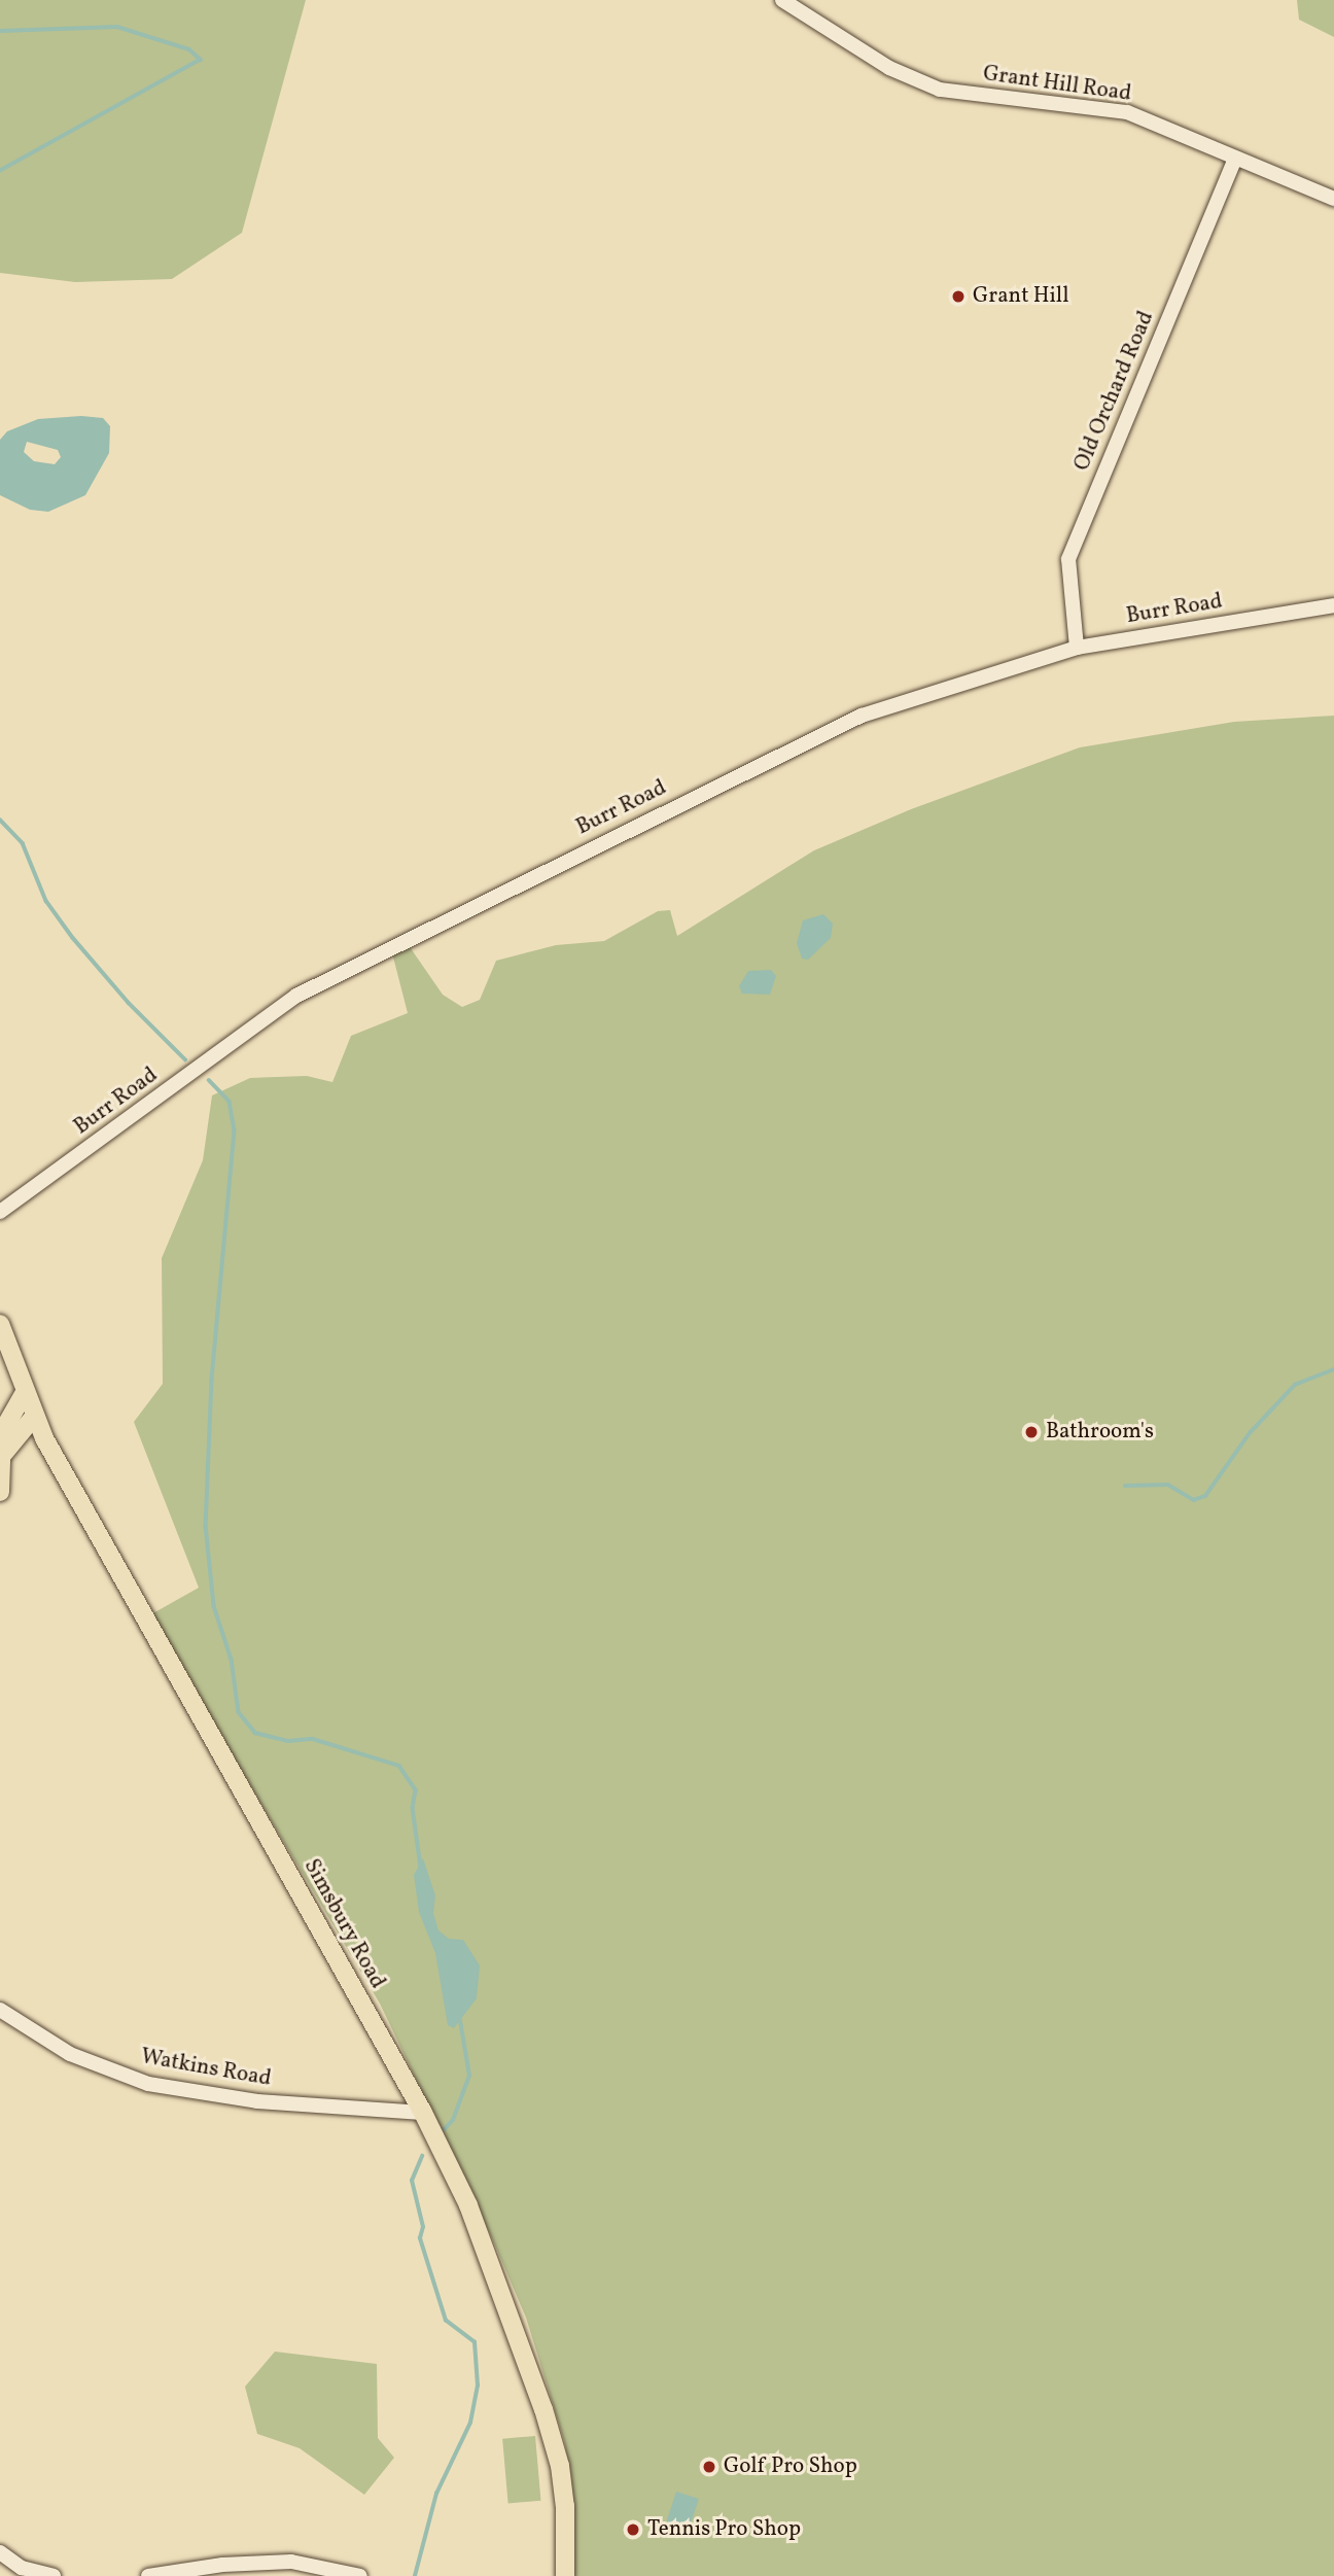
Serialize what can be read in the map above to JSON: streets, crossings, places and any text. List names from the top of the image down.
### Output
{
  "streets": {
    "main road": ["Simsbury Road"],
    "street": [
      "Grant Hill Road",
      "Old Orchard Road",
      "Burr Road",
      "Watkins Road"
    ]
  },
  "crossings": [
    ["Grant Hill Road", "Old Orchard Road"],
    ["Old Orchard Road", "Burr Road"],
    ["Simsbury Road", "Watkins Road"]
  ],
  "places": [
    "Grant Hill",
    "Bathroom's",
    "Golf Pro Shop",
    "Tennis Pro Shop"
  ]
}
